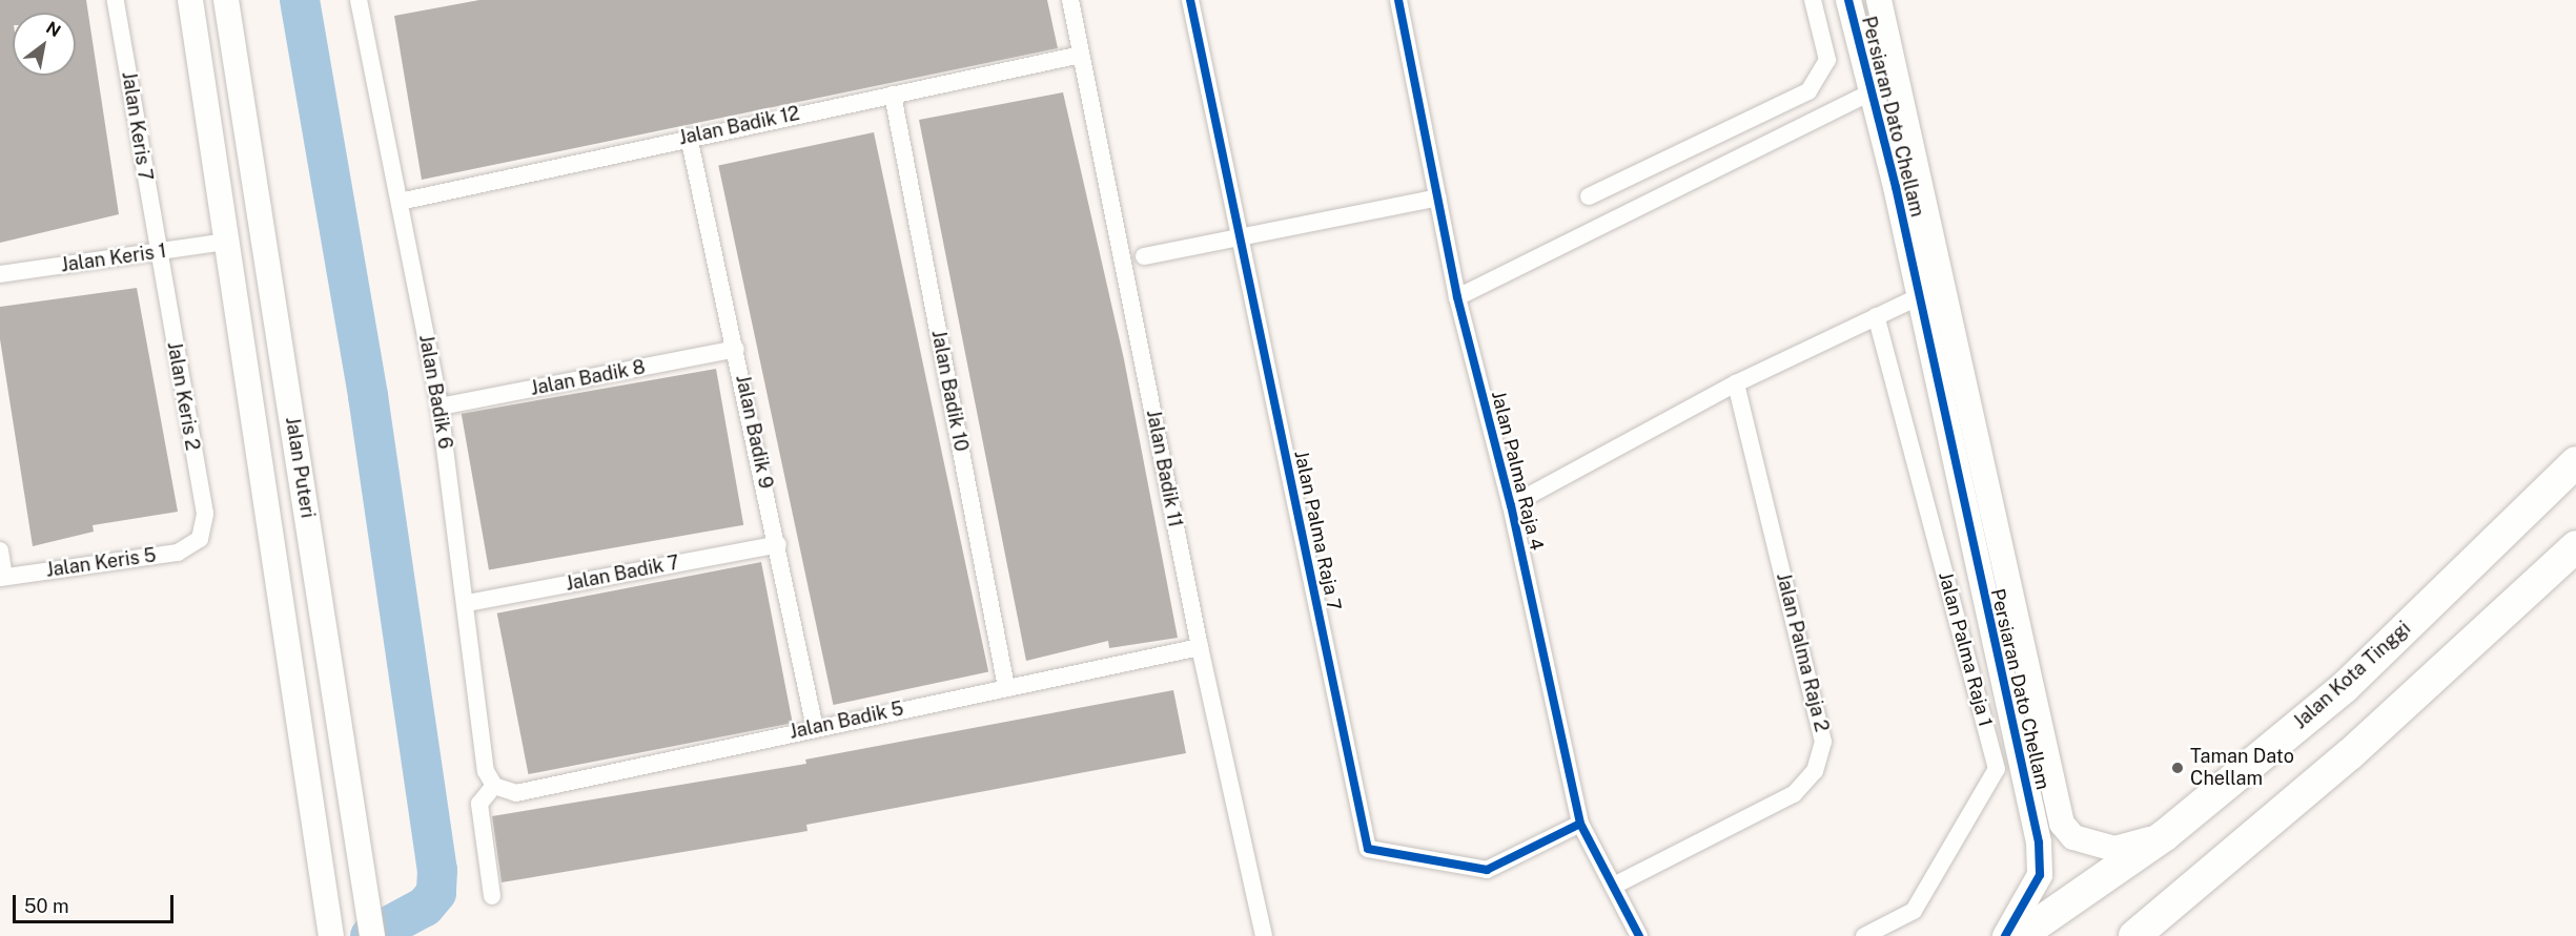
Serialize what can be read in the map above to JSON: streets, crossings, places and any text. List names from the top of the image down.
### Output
{
  "streets": {
    "highway": ["Jalan Kota Tinggi"],
    "main road": ["Persiaran Dato Chellam", "Jalan Puteri"],
    "street": [
      "Jalan Keris 7",
      "Jalan Badik 12",
      "Jalan Keris 1",
      "Jalan Badik 8",
      "Jalan Badik 10",
      "Jalan Badik 6",
      "Jalan Keris 2",
      "Jalan Badik 9",
      "Jalan Badik 11",
      "Jalan Palma Raja 4",
      "Jalan Palma Raja 7",
      "Jalan Keris 5",
      "Jalan Badik 7",
      "Jalan Palma Raja 1",
      "Jalan Palma Raja 2",
      "Jalan Badik 5"
    ]
  },
  "crossings": [
    ["Persiaran Dato Chellam", "Jalan Kota Tinggi"],
    ["Jalan Keris 7", "Jalan Keris 1"],
    ["Jalan Keris 7", "Jalan Keris 2"],
    ["Jalan Badik 12", "Jalan Badik 10"],
    ["Jalan Badik 12", "Jalan Badik 6"],
    ["Jalan Badik 12", "Jalan Badik 9"],
    ["Jalan Badik 12", "Jalan Badik 11"],
    ["Jalan Keris 1", "Jalan Keris 2"],
    ["Jalan Keris 1", "Jalan Puteri"],
    ["Jalan Badik 8", "Jalan Badik 6"],
    ["Jalan Badik 8", "Jalan Badik 9"],
    ["Jalan Badik 10", "Jalan Badik 5"],
    ["Jalan Badik 6", "Jalan Badik 7"],
    ["Jalan Badik 6", "Jalan Badik 5"],
    ["Jalan Keris 2", "Jalan Keris 5"],
    ["Jalan Badik 9", "Jalan Badik 7"],
    ["Jalan Badik 9", "Jalan Badik 5"],
    ["Jalan Badik 11", "Jalan Badik 5"],
    ["Jalan Palma Raja 4", "Jalan Palma Raja 7"],
    ["Jalan Palma Raja 4", "Jalan Palma Raja 2"]
  ],
  "places": ["Taman Dato Chellam"],
  "scale_bar": "50 m",
  "north": "top right"
}
